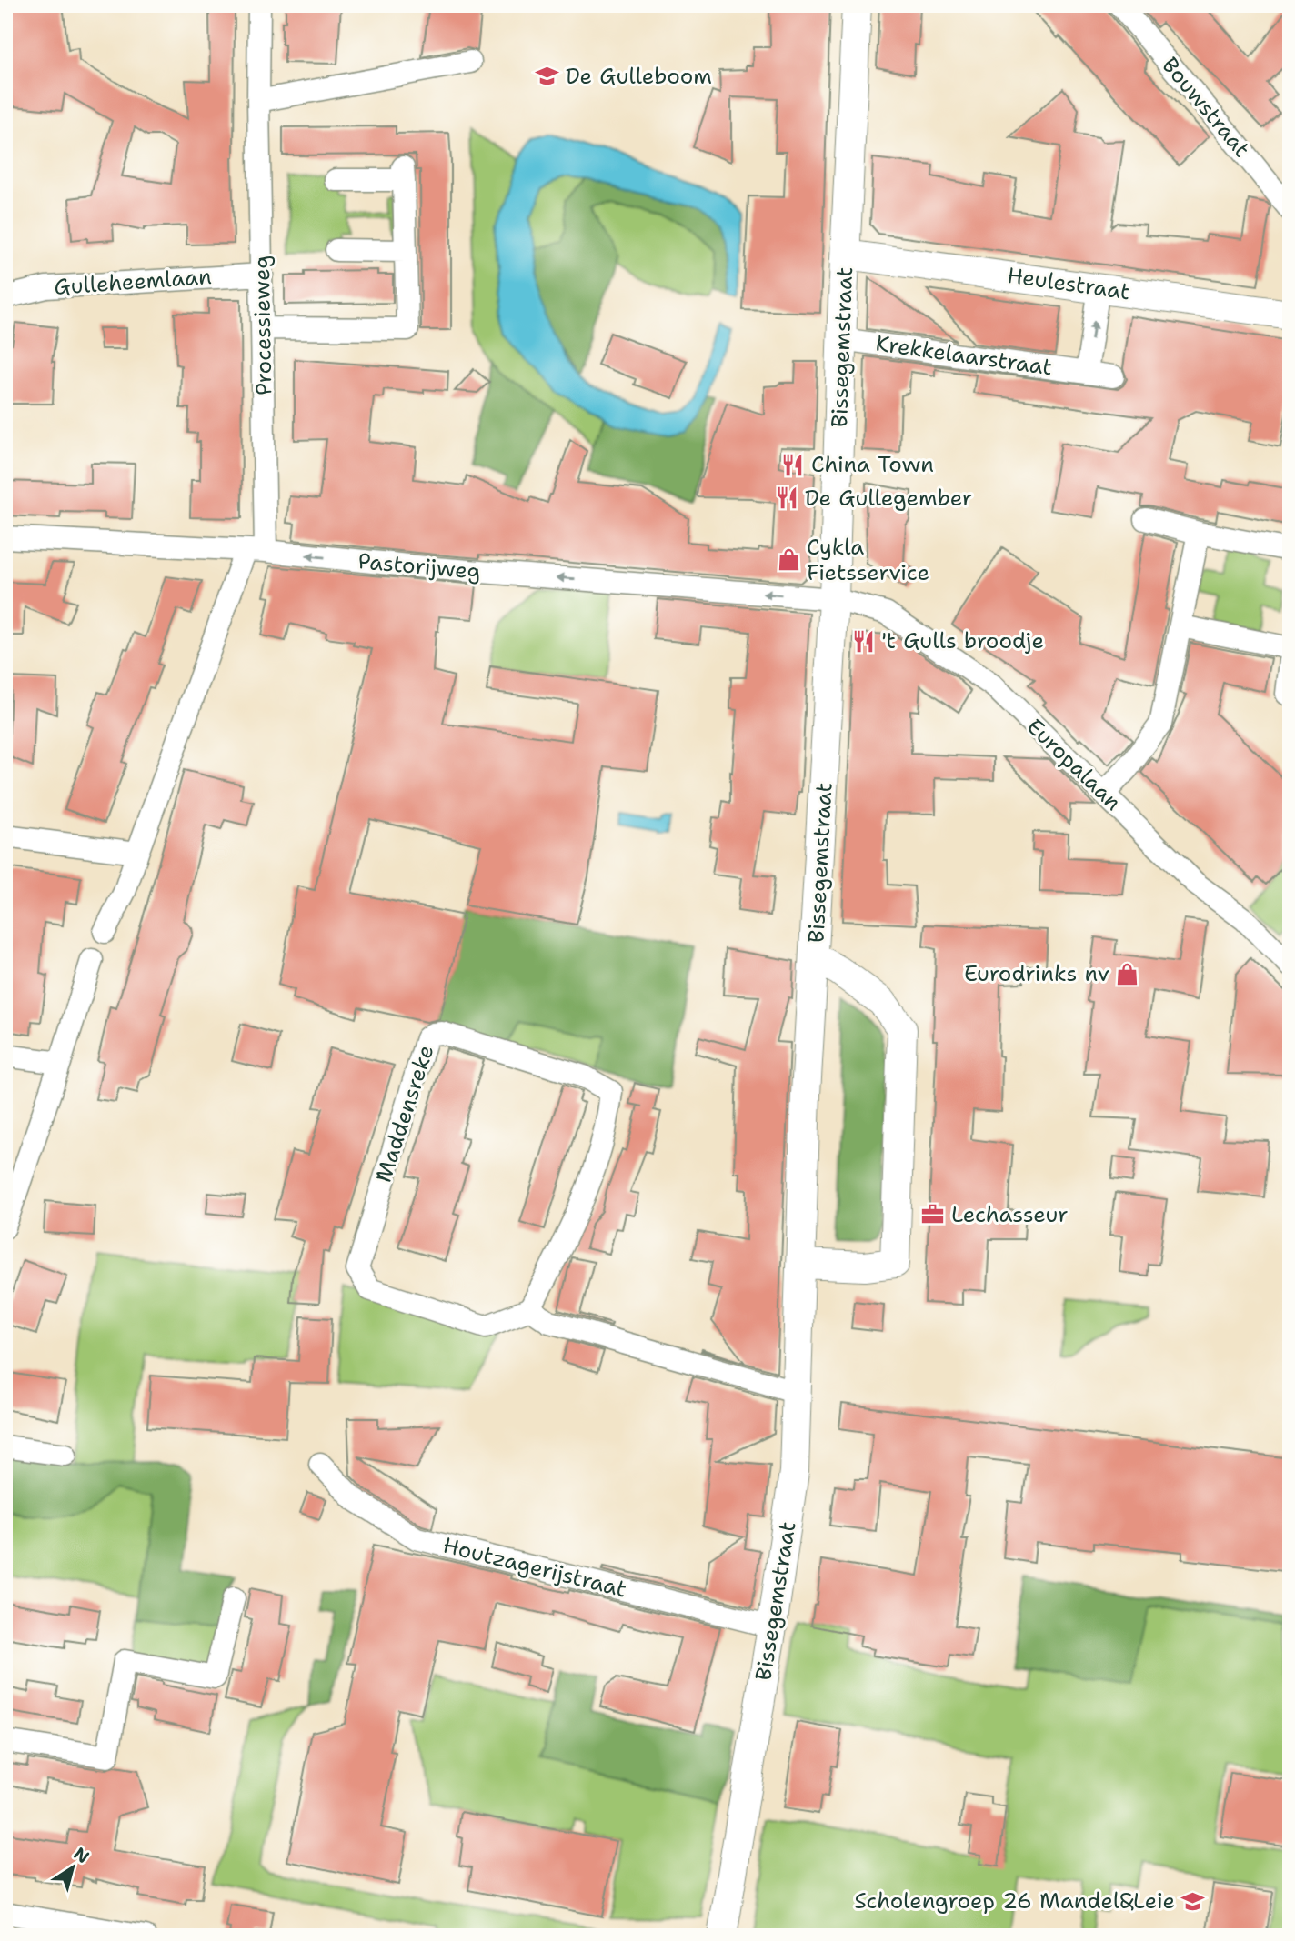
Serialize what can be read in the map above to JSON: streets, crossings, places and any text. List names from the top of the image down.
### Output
{
  "streets": {
    "street": [
      "Bouwstraat",
      "Gulleheemlaan",
      "Heulestraat",
      "Processieweg",
      "Bissegemstraat",
      "Krekkelaarstraat",
      "Pastorijweg",
      "Europalaan",
      "Maddensreke",
      "Houtzagerijstraat"
    ]
  },
  "crossings": [
    ["Gulleheemlaan", "Processieweg"],
    ["Heulestraat", "Bissegemstraat"],
    ["Processieweg", "Pastorijweg"],
    ["Bissegemstraat", "Krekkelaarstraat"],
    ["Bissegemstraat", "Pastorijweg"],
    ["Bissegemstraat", "Europalaan"],
    ["Bissegemstraat", "Houtzagerijstraat"],
    ["Pastorijweg", "Europalaan"]
  ],
  "one_way": ["Pastorijweg"],
  "places": {
    "school or university": ["De Gulleboom", "Scholengroep 26 Mandel&Leie"],
    "restaurant": ["China Town", "De Gullegember", "'t Gulls broodje"],
    "shop": ["Cykla Fietsservice", "Eurodrinks nv"],
    "office": ["Lechasseur"]
  },
  "north": "top right"
}
